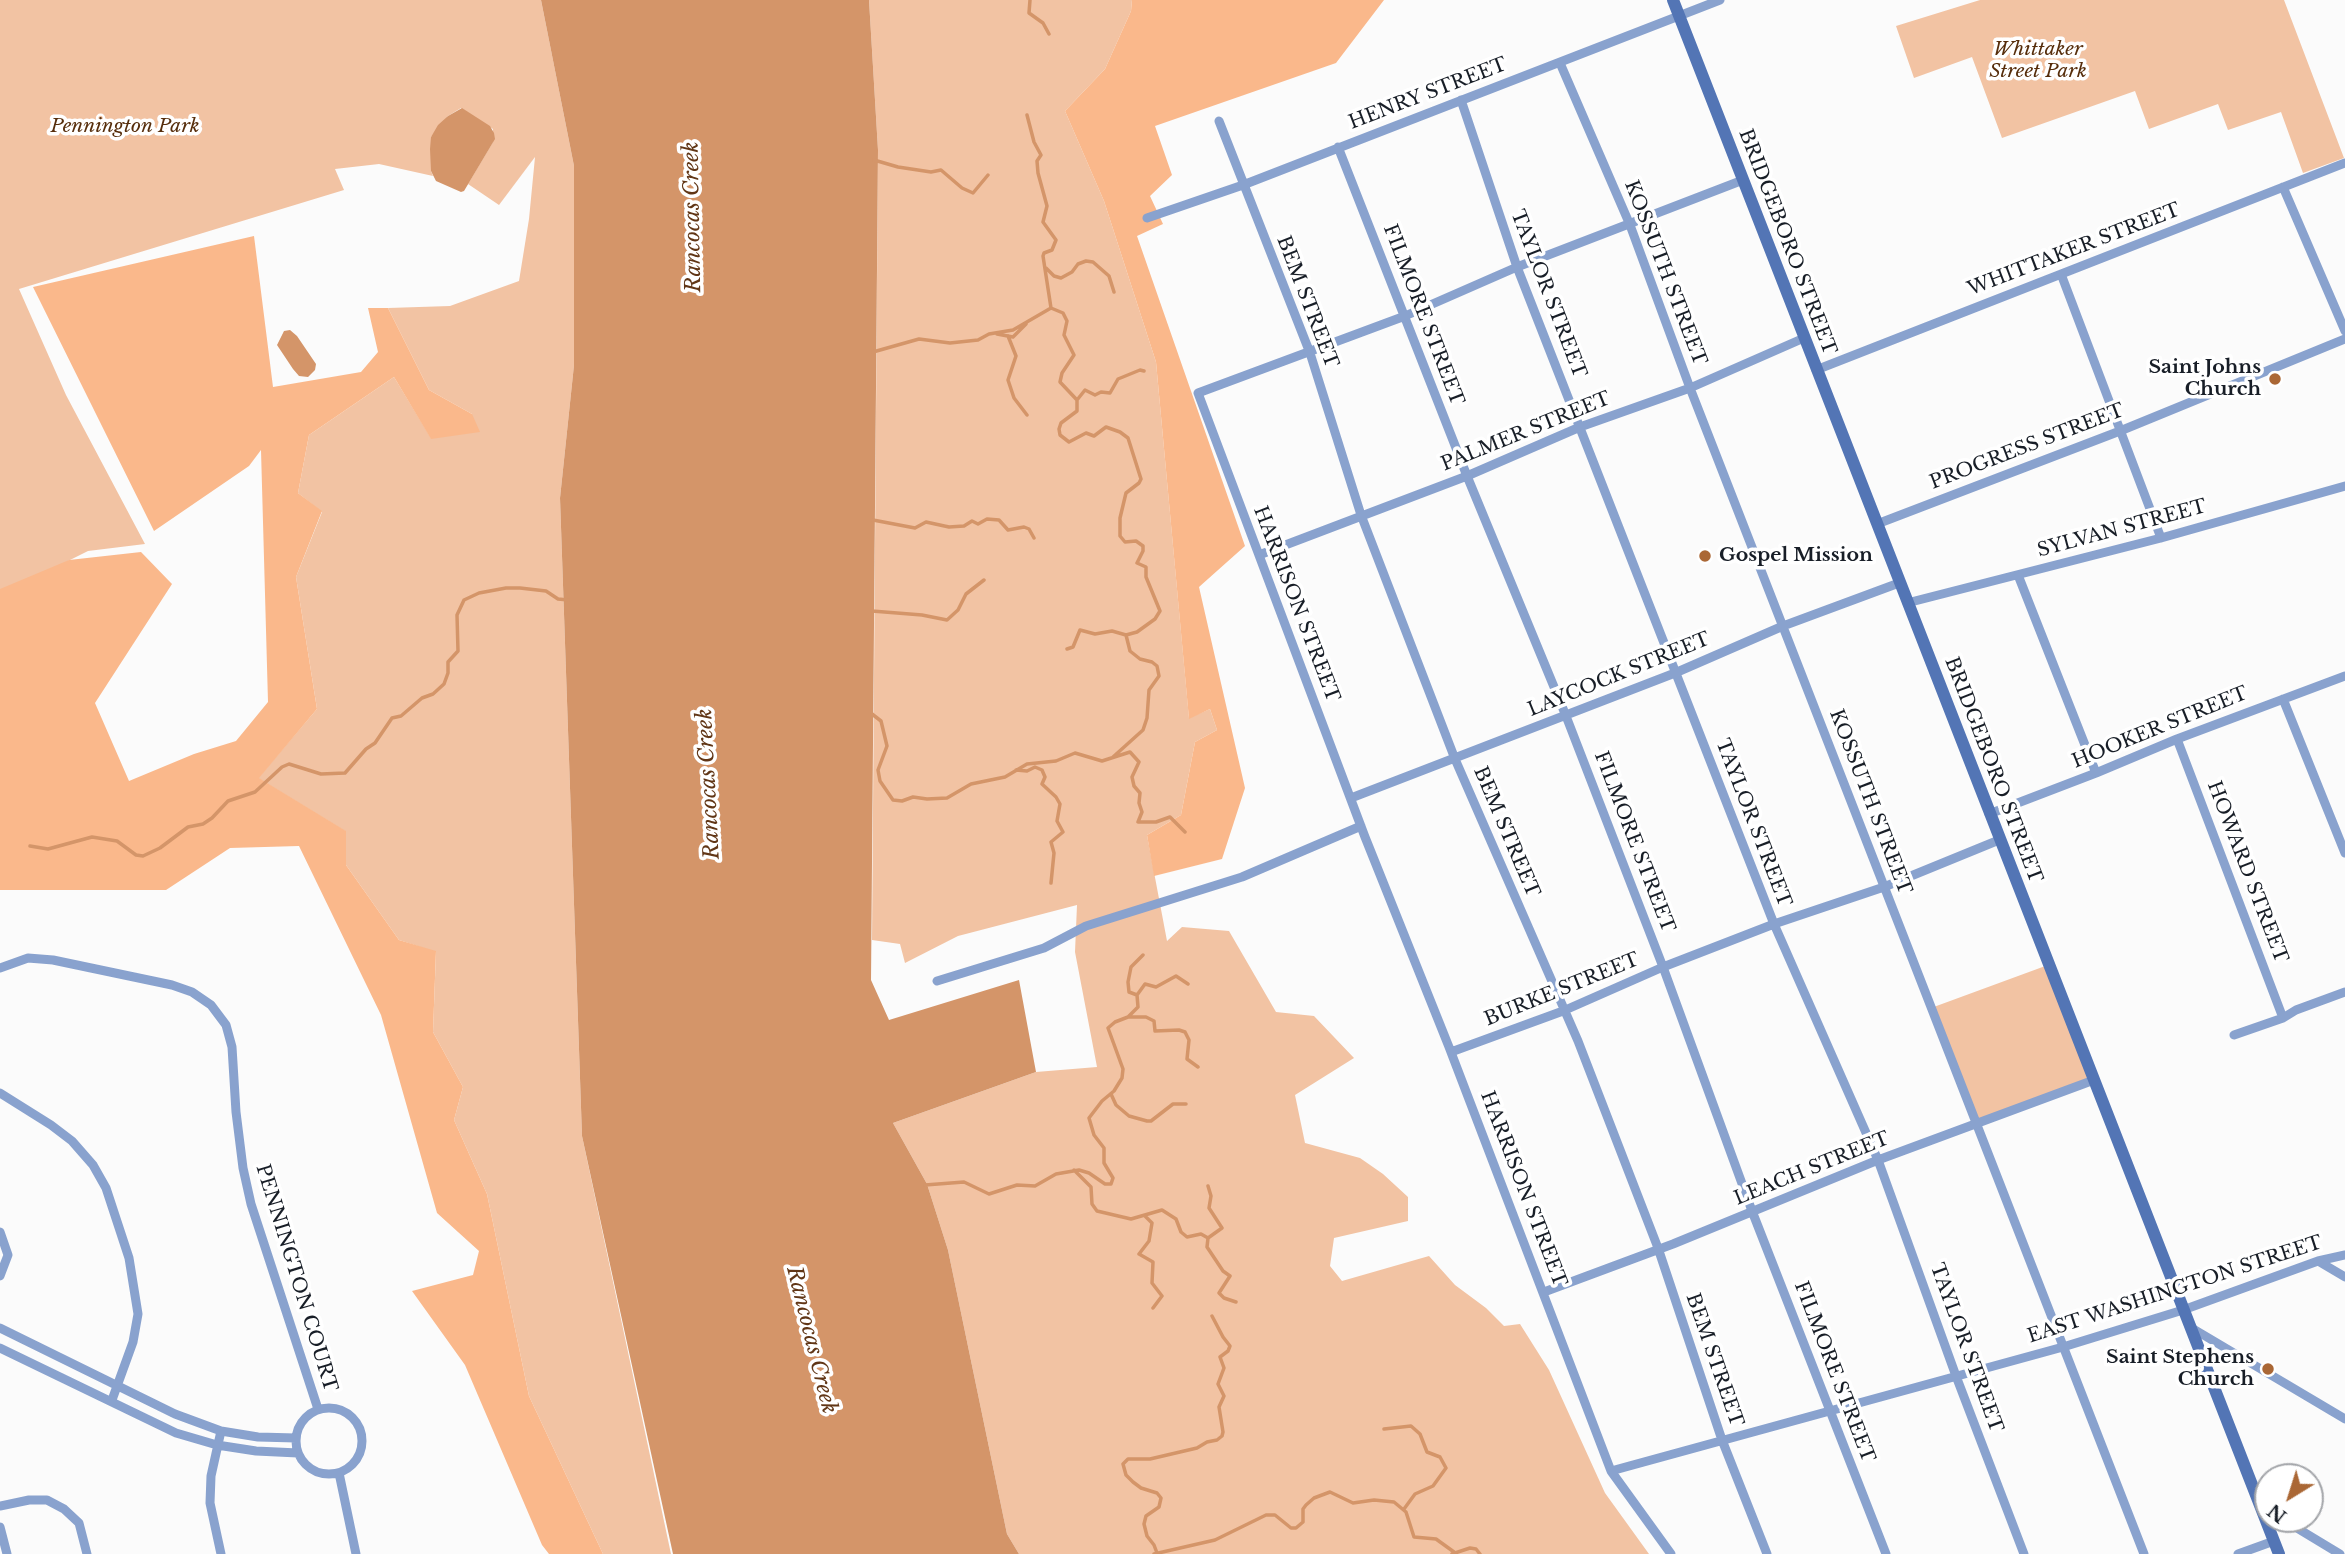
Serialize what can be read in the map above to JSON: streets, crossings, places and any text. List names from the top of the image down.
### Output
{
  "streets": {
    "main road": ["BRIDGEBORO STREET"],
    "street": [
      "HENRY STREET",
      "WHITTAKER STREET",
      "KOSSUTH STREET",
      "TAYLOR STREET",
      "BEM STREET",
      "FILMORE STREET",
      "PALMER STREET",
      "PROGRESS STREET",
      "SYLVAN STREET",
      "HARRISON STREET",
      "LAYCOCK STREET",
      "HOOKER STREET",
      "HOWARD STREET",
      "BURKE STREET",
      "LEACH STREET",
      "PENNINGTON COURT",
      "EAST WASHINGTON STREET"
    ]
  },
  "crossings": [
    ["HENRY STREET", "BRIDGEBORO STREET"],
    ["HENRY STREET", "KOSSUTH STREET"],
    ["HENRY STREET", "TAYLOR STREET"],
    ["HENRY STREET", "BEM STREET"],
    ["HENRY STREET", "FILMORE STREET"],
    ["BRIDGEBORO STREET", "WHITTAKER STREET"],
    ["BRIDGEBORO STREET", "PALMER STREET"],
    ["BRIDGEBORO STREET", "PROGRESS STREET"],
    ["BRIDGEBORO STREET", "SYLVAN STREET"],
    ["BRIDGEBORO STREET", "LAYCOCK STREET"],
    ["BRIDGEBORO STREET", "HOOKER STREET"],
    ["BRIDGEBORO STREET", "BURKE STREET"],
    ["BRIDGEBORO STREET", "LEACH STREET"],
    ["BRIDGEBORO STREET", "EAST WASHINGTON STREET"],
    ["KOSSUTH STREET", "PALMER STREET"],
    ["KOSSUTH STREET", "LAYCOCK STREET"],
    ["KOSSUTH STREET", "BURKE STREET"],
    ["KOSSUTH STREET", "LEACH STREET"],
    ["KOSSUTH STREET", "EAST WASHINGTON STREET"],
    ["TAYLOR STREET", "PALMER STREET"],
    ["TAYLOR STREET", "LAYCOCK STREET"],
    ["TAYLOR STREET", "BURKE STREET"],
    ["TAYLOR STREET", "LEACH STREET"],
    ["TAYLOR STREET", "EAST WASHINGTON STREET"],
    ["BEM STREET", "PALMER STREET"],
    ["BEM STREET", "HARRISON STREET"],
    ["BEM STREET", "LAYCOCK STREET"],
    ["BEM STREET", "BURKE STREET"],
    ["BEM STREET", "LEACH STREET"],
    ["BEM STREET", "EAST WASHINGTON STREET"],
    ["FILMORE STREET", "PALMER STREET"],
    ["FILMORE STREET", "LAYCOCK STREET"],
    ["FILMORE STREET", "BURKE STREET"],
    ["FILMORE STREET", "LEACH STREET"],
    ["FILMORE STREET", "EAST WASHINGTON STREET"],
    ["PALMER STREET", "HARRISON STREET"],
    ["HARRISON STREET", "LAYCOCK STREET"],
    ["HARRISON STREET", "BURKE STREET"],
    ["HARRISON STREET", "LEACH STREET"],
    ["HARRISON STREET", "EAST WASHINGTON STREET"],
    ["HOOKER STREET", "HOWARD STREET"]
  ],
  "water": ["Rancocas Creek"],
  "parks": ["Whittaker Street Park", "Pennington Park"],
  "places": ["Saint Johns Church", "Gospel Mission", "Saint Stephens Church"],
  "north": "bottom left"
}
